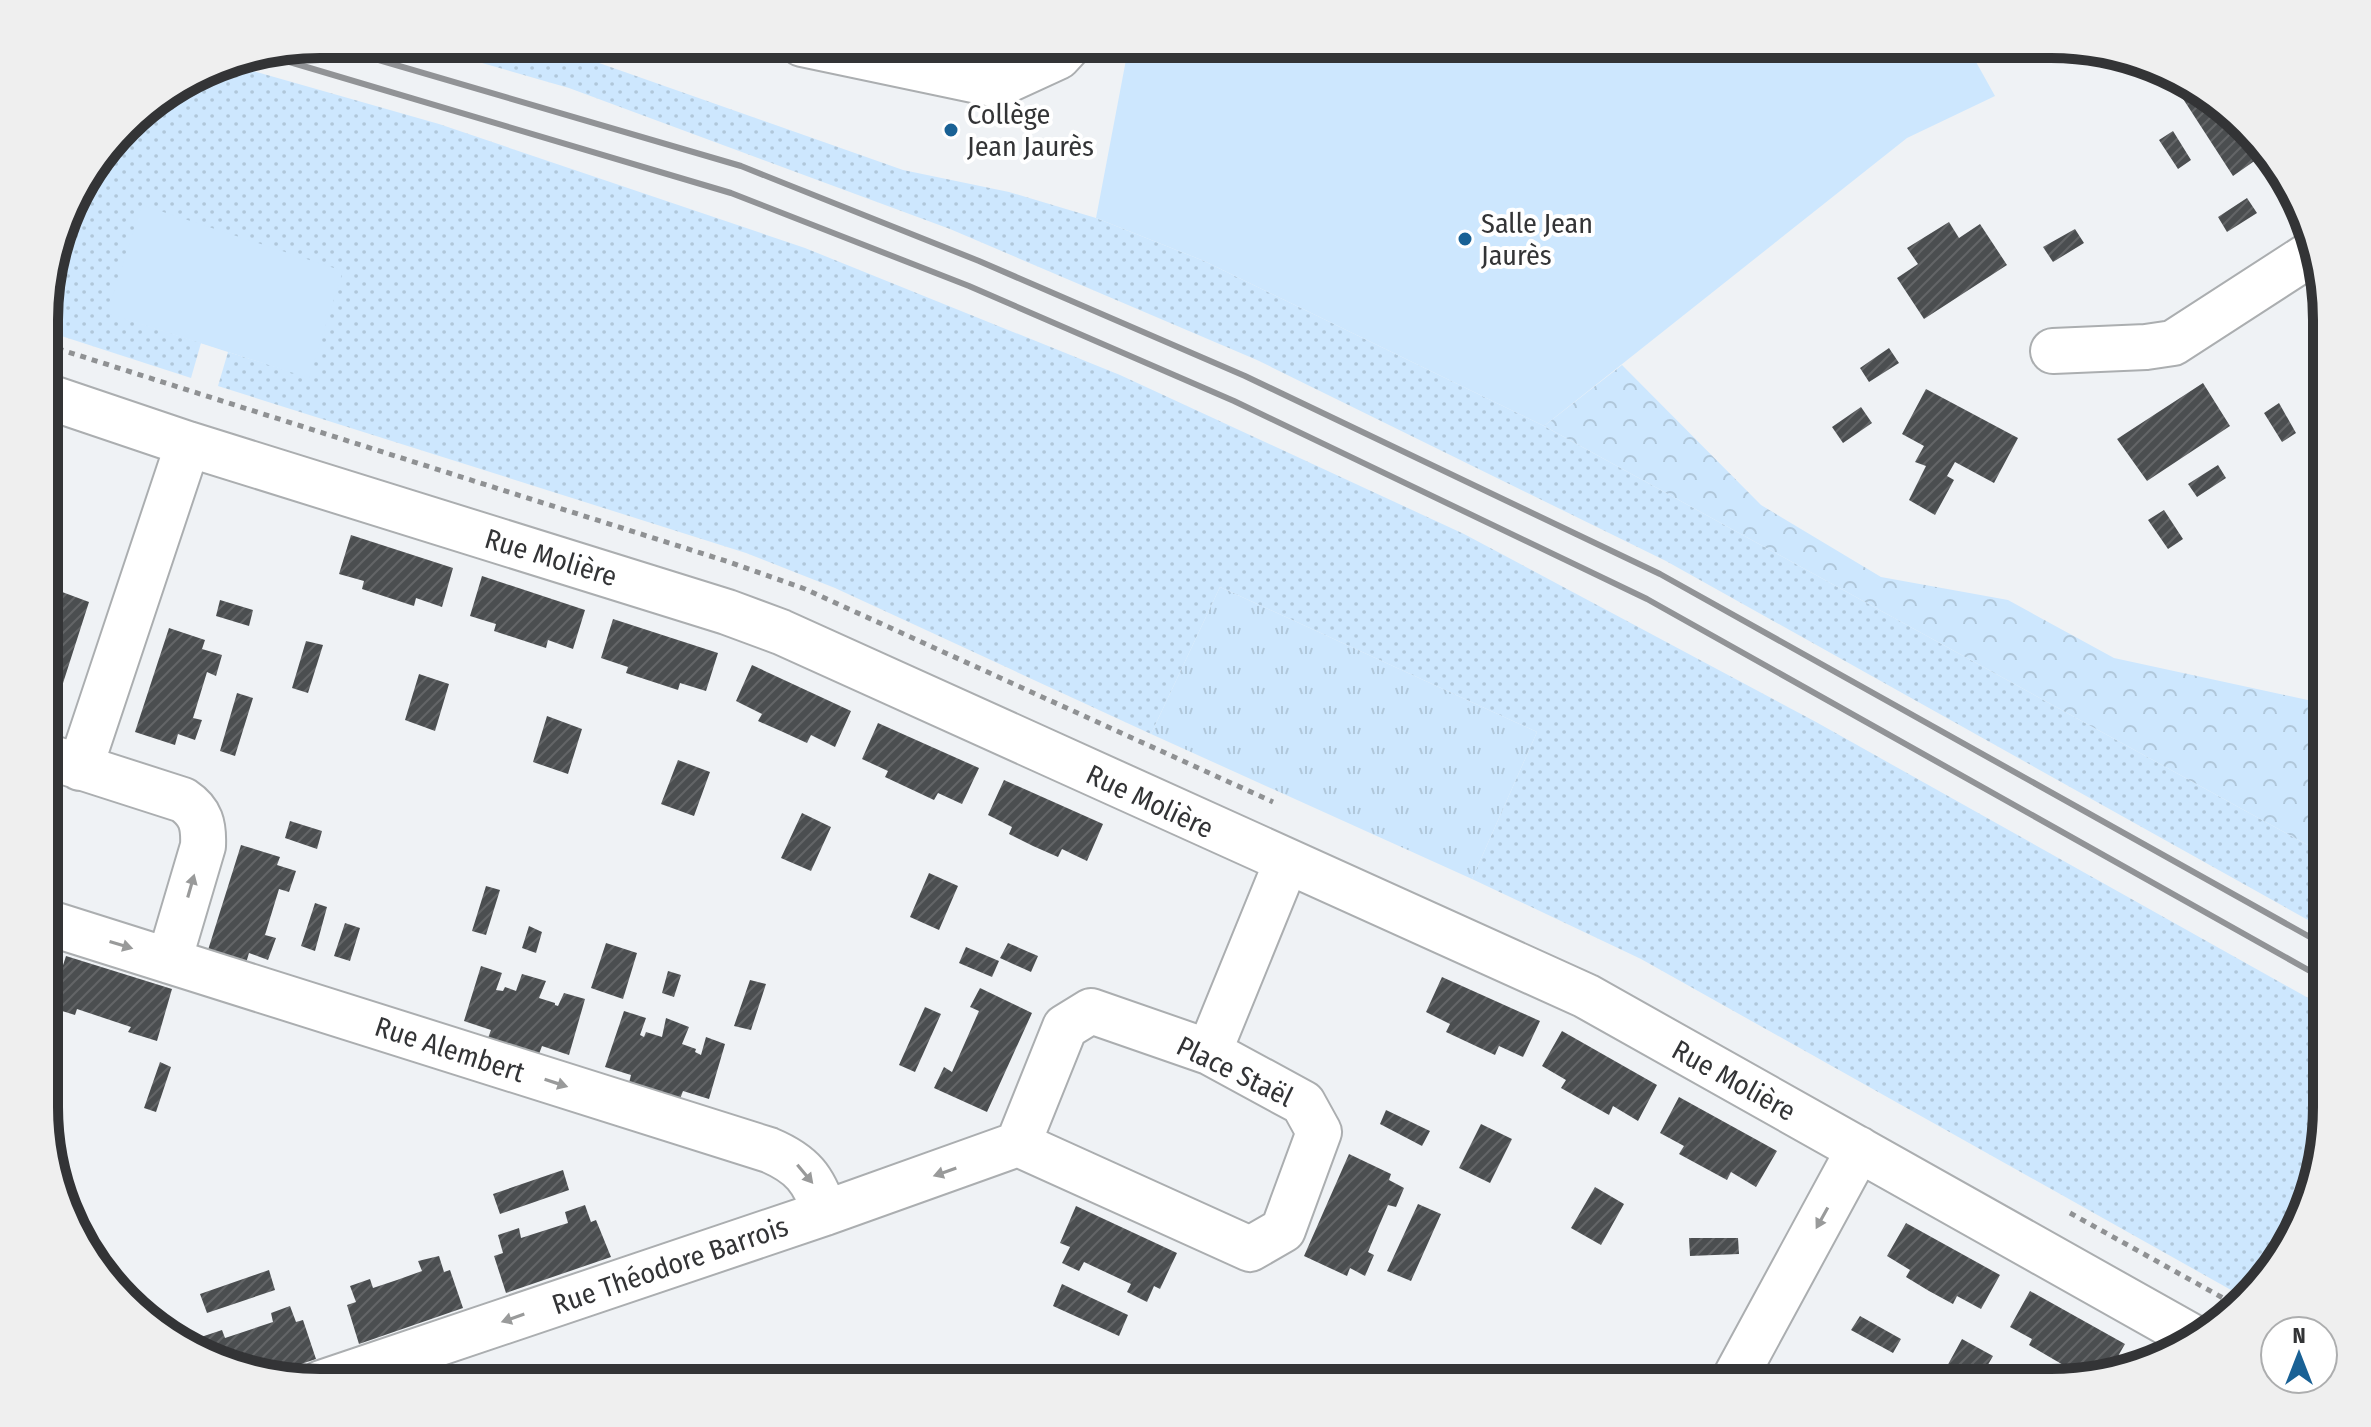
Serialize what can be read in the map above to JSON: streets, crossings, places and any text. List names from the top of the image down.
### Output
{
  "streets": {
    "street": [
      "Rue Molière",
      "Rue Alembert",
      "Place Staël",
      "Rue Théodore Barrois"
    ]
  },
  "crossings": [
    ["Rue Alembert", "Rue Théodore Barrois"],
    ["Place Staël", "Rue Théodore Barrois"]
  ],
  "one_way": ["Rue Alembert", "Rue Théodore Barrois"],
  "places": ["Collège Jean Jaurès", "Salle Jean Jaurès"],
  "north": "top"
}
